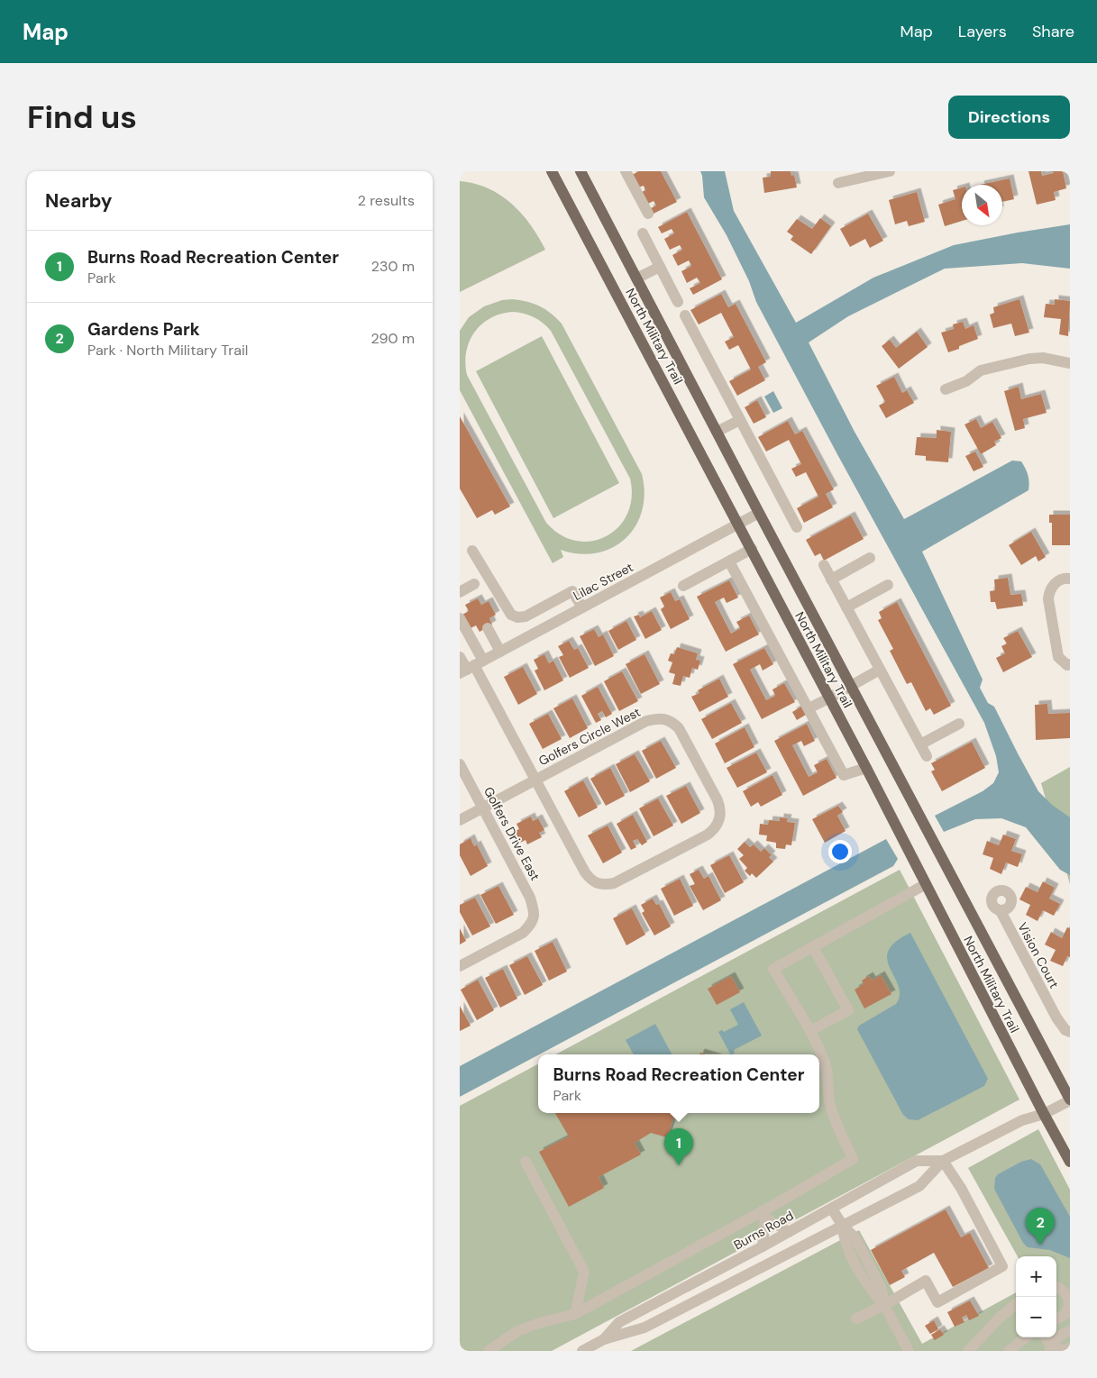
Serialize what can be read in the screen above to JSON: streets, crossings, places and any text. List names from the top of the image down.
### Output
{
  "streets": {
    "main road": ["North Military Trail"],
    "street": [
      "Lilac Street",
      "Golfers Circle West",
      "Golfers Drive East",
      "Vision Court",
      "Burns Road"
    ]
  },
  "crossings": [
    ["North Military Trail", "Lilac Street"],
    ["North Military Trail", "Burns Road"],
    ["Golfers Circle West", "Golfers Drive East"]
  ],
  "north": "bottom right",
  "page": {
    "header": "Map",
    "nav": ["Map", "Layers", "Share"],
    "buttons": "Directions",
    "title": "Find us",
    "heading": ["Nearby", "2 results"],
    "list": [
      {
        "mark": "1",
        "name": "Burns Road Recreation Center",
        "note": "Park",
        "value": "230 m"
      },
      {
        "mark": "2",
        "name": "Gardens Park",
        "note": "Park · North Military Trail",
        "value": "290 m"
      }
    ],
    "popup": ["Burns Road Recreation Center", "Park"],
    "pins": ["1", "2"],
    "map_buttons": ["+", "−"]
  }
}
